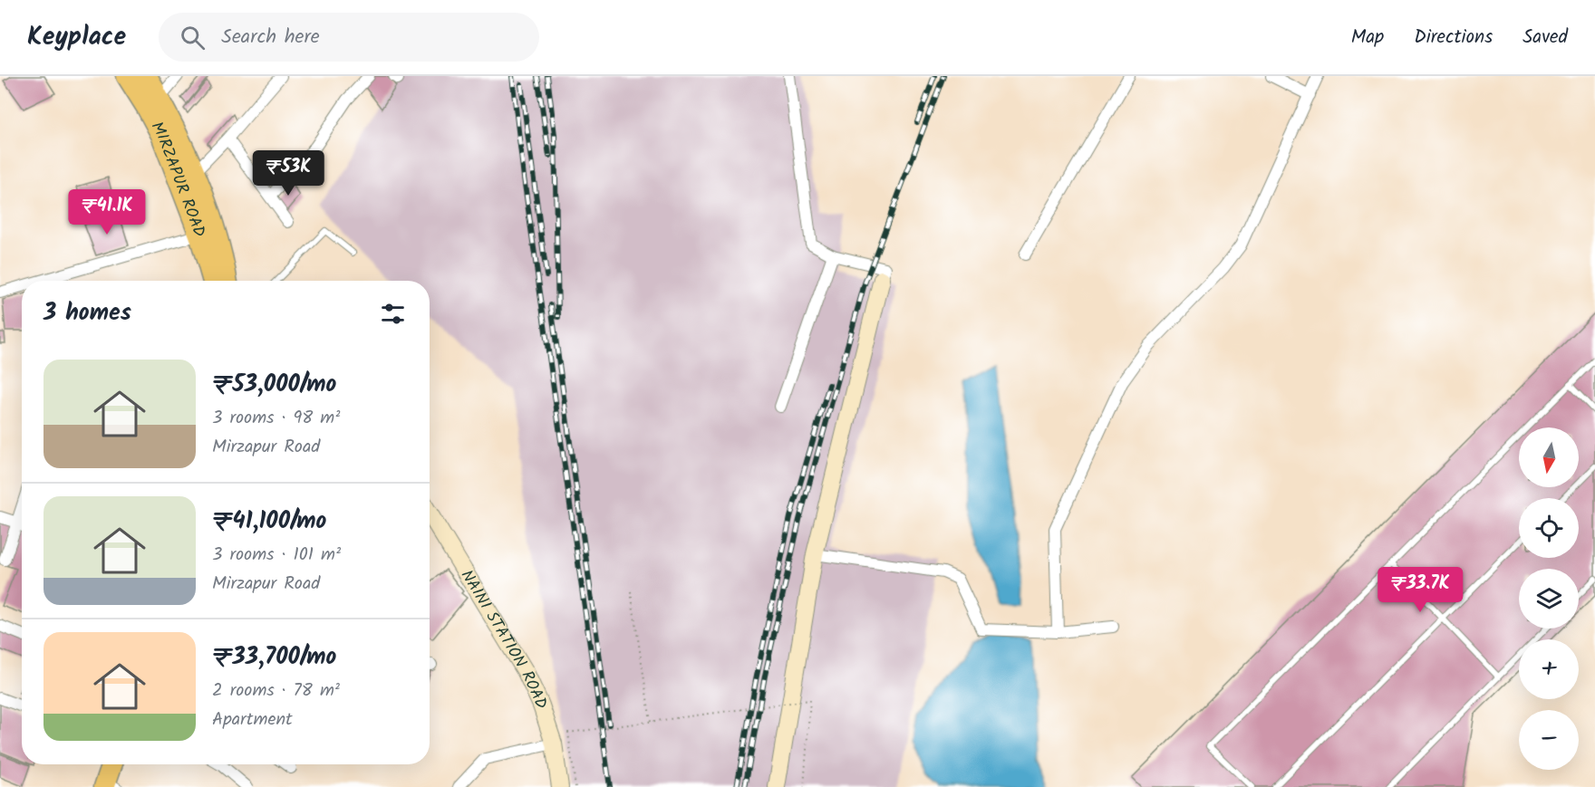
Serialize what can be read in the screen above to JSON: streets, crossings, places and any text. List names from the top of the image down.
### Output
{
  "streets": {
    "highway": ["MIRZAPUR ROAD"],
    "street": ["NAINI STATION ROAD"]
  },
  "north": "bottom",
  "page": {
    "header": "Keyplace",
    "search": "Search here",
    "nav": ["Map", "Directions", "Saved"],
    "price": ["₹53K", "₹41.1K", "₹33.7K"],
    "heading": "3 homes",
    "list": [
      {
        "name": "₹53,000/mo",
        "note": "3 rooms · 98 m² · Mirzapur Road"
      },
      {
        "name": "₹41,100/mo",
        "note": "3 rooms · 101 m² · Mirzapur Road"
      },
      {
        "name": "₹33,700/mo",
        "note": "2 rooms · 78 m² · Apartment"
      }
    ],
    "map_buttons": ["+", "−"]
  }
}
